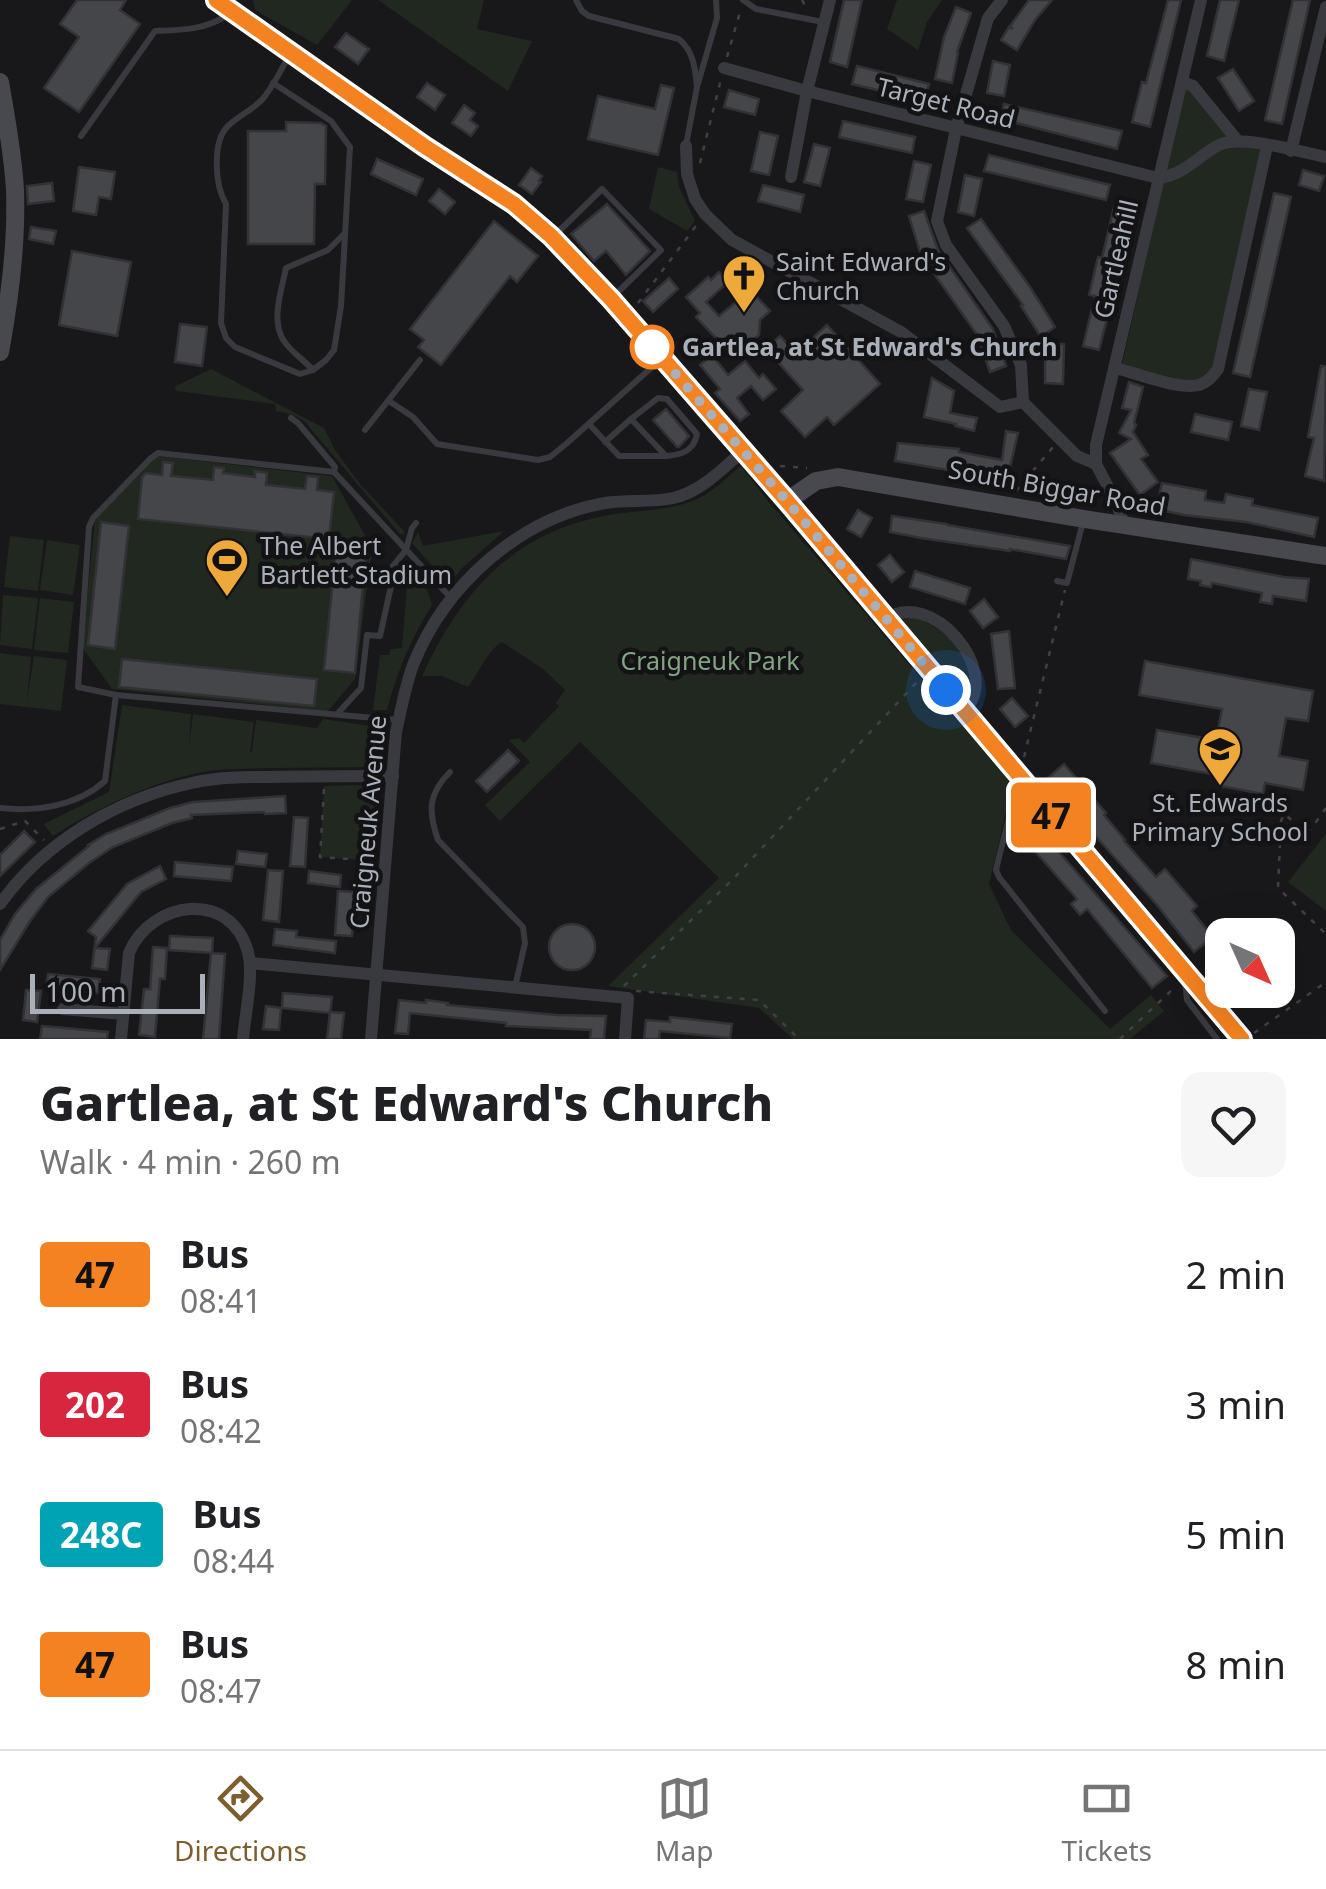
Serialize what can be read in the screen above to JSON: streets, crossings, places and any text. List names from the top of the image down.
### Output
{
  "streets": {
    "street": [
      "Target Road",
      "Gartleahill",
      "South Biggar Road",
      "Craigneuk Avenue"
    ]
  },
  "crossings": [
    ["Target Road", "Gartleahill"]
  ],
  "parks": ["Craigneuk Park"],
  "places": {
    "church": ["Saint Edward's Church"],
    "other": ["Gartlea, at St Edward's Church"],
    "sports": ["The Albert Bartlett Stadium"],
    "school or university": ["St. Edwards Primary School"]
  },
  "lines": ["bus line 47"],
  "scale_bar": "100 m",
  "north": "bottom right",
  "page": {
    "on_map": "47",
    "scale": "100 m",
    "heading": ["Gartlea, at St Edward's Church", "Walk · 4 min · 260 m"],
    "list": [
      {
        "mark": "47",
        "name": "Bus",
        "note": "08:41",
        "value": "2 min"
      },
      {
        "mark": "202",
        "name": "Bus",
        "note": "08:42",
        "value": "3 min"
      },
      {
        "mark": "248C",
        "name": "Bus",
        "note": "08:44",
        "value": "5 min"
      },
      {
        "mark": "47",
        "name": "Bus",
        "note": "08:47",
        "value": "8 min"
      }
    ],
    "tabs": ["Directions", "Map", "Tickets"]
  }
}
